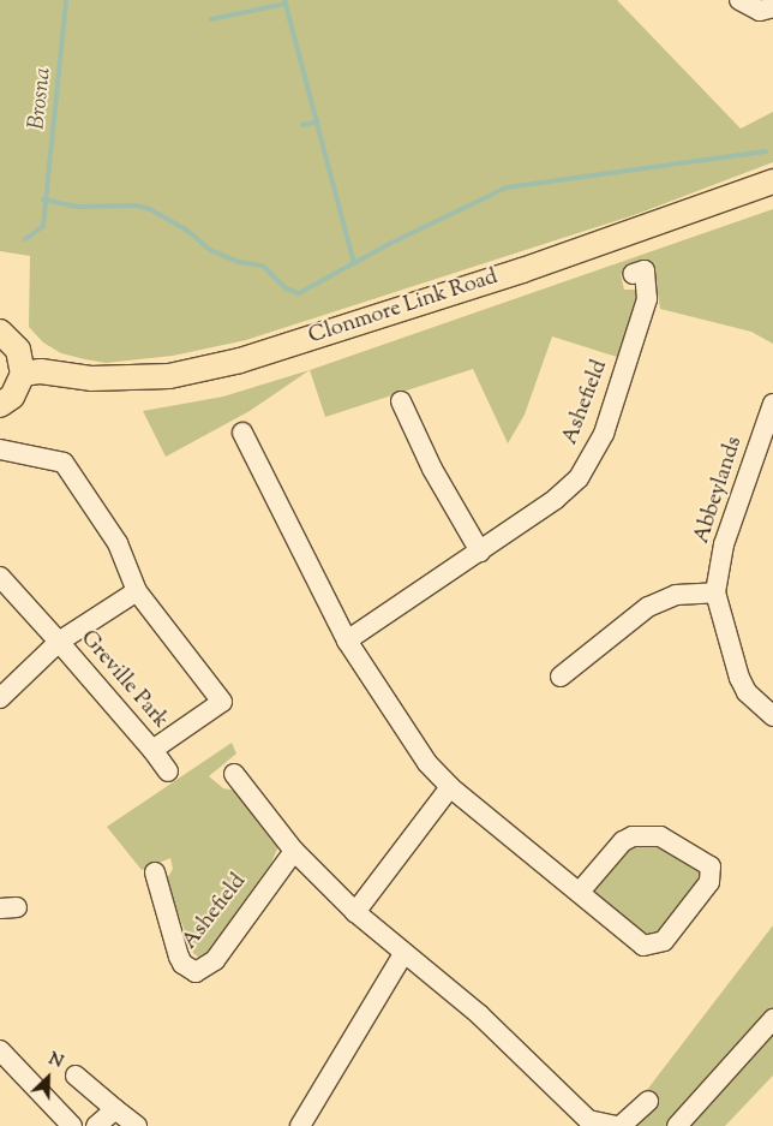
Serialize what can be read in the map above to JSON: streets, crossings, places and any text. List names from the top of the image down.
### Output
{
  "streets": {
    "main road": ["Clonmore Link Road"],
    "street": ["Ashefield", "Abbeylands", "Greville Park"]
  },
  "water": ["Brosna"],
  "north": "top right"
}
